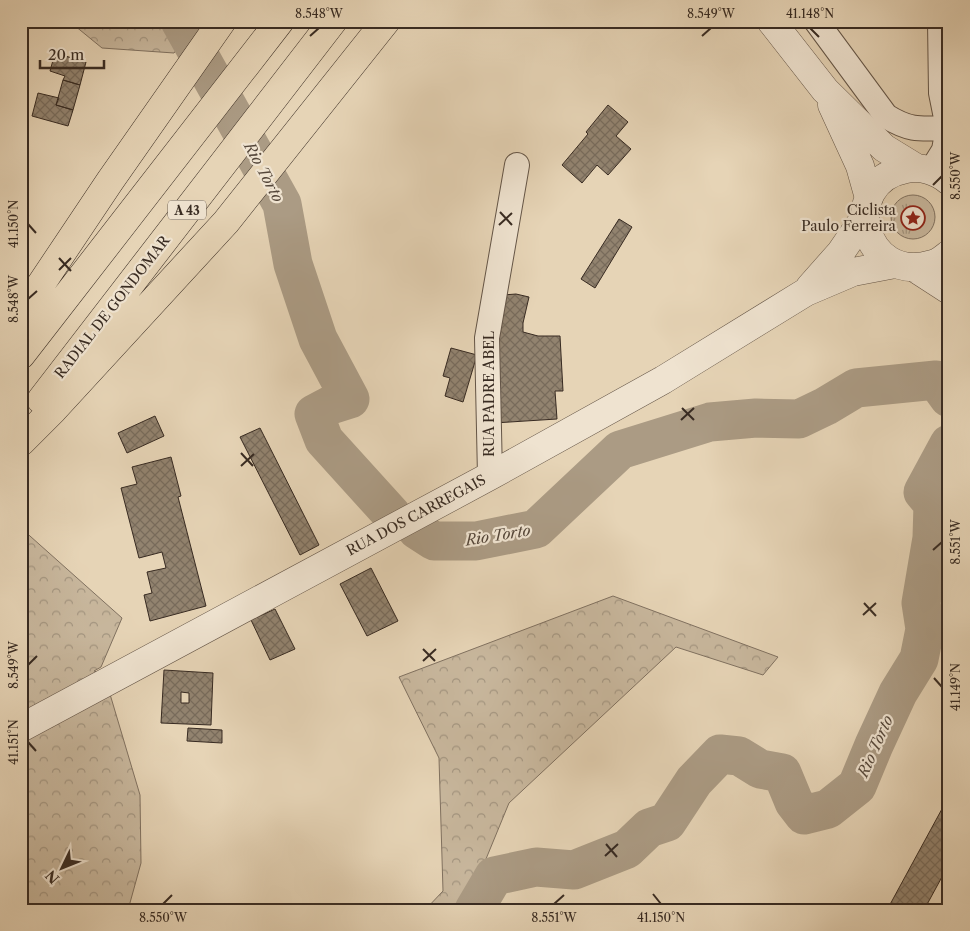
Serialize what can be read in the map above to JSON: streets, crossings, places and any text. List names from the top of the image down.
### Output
{
  "streets": {
    "highway": ["A 43", "RADIAL DE GONDOMAR"],
    "street": ["RUA PADRE ABEL", "RUA DOS CARREGAIS"]
  },
  "crossings": [
    ["A 43", "RADIAL DE GONDOMAR"],
    ["RUA PADRE ABEL", "RUA DOS CARREGAIS"]
  ],
  "water": ["Rio Torto"],
  "places": {
    "place": ["Ciclista Paulo Ferreira"]
  },
  "scale_bar": "20 m",
  "north": "bottom left",
  "coordinates": [
    "8.548°W",
    "8.549°W",
    "41.148°N",
    "8.550°W",
    "41.150°N",
    "8.551°W",
    "41.149°N",
    "41.151°N"
  ]
}
